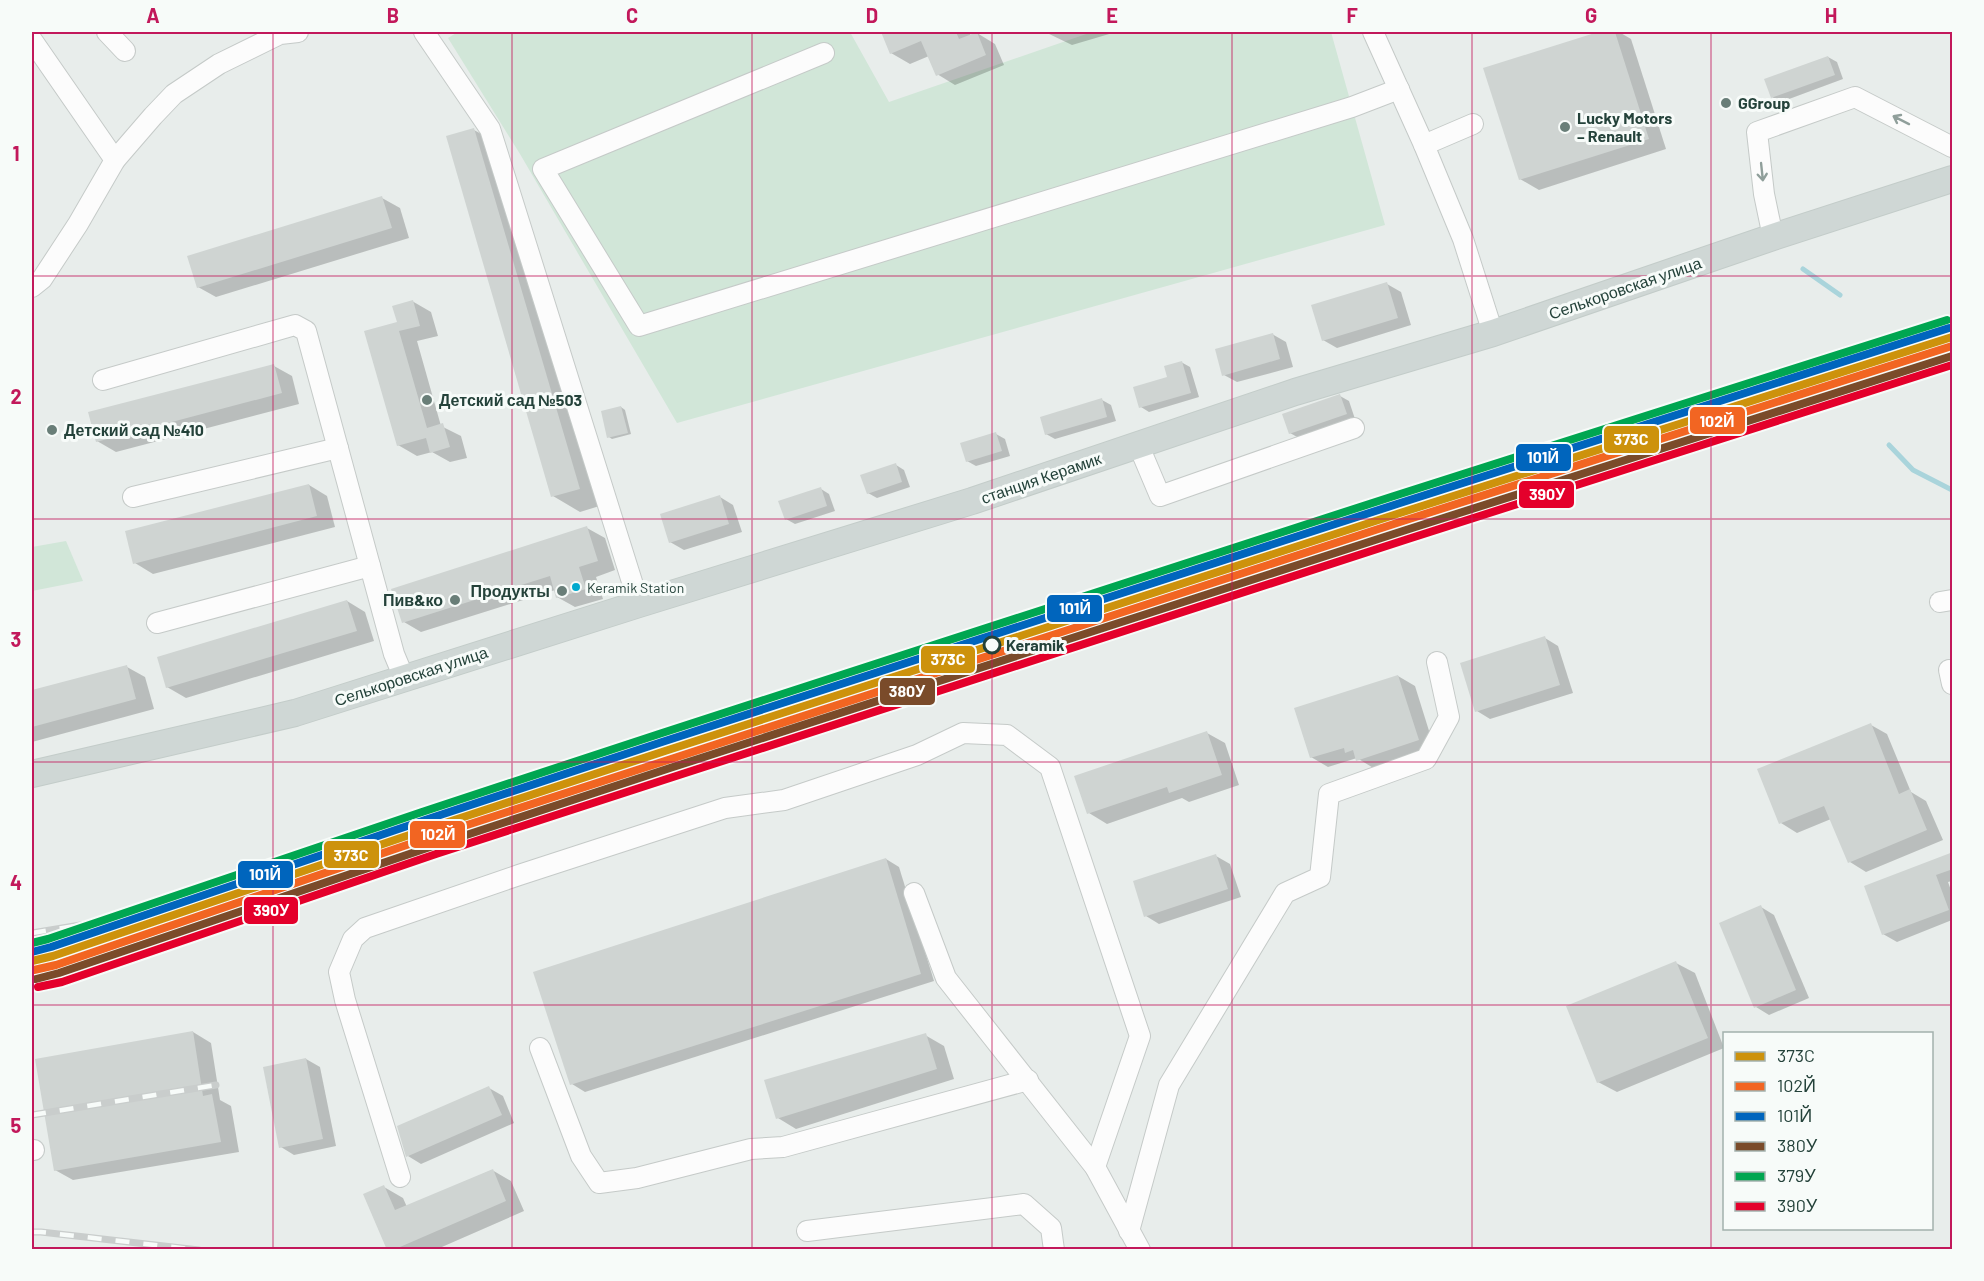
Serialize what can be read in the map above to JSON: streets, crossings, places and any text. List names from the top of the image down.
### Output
{
  "streets": {
    "main road": ["Селькоровская улица", "станция Керамик"]
  },
  "crossings": [
    ["Селькоровская улица", "станция Керамик"]
  ],
  "places": [
    "GGroup",
    "Lucky Motors – Renault",
    "Детский сад №503",
    "Детский сад №410",
    "Keramik Station",
    "Продукты",
    "Пив&ко",
    "Keramik"
  ],
  "lines": [
    "transit line 379У",
    "transit line 101Й",
    "transit line 373C",
    "transit line 102Й",
    "transit line 380У",
    "transit line 390У"
  ],
  "legend": [
    "373C",
    "102Й",
    "101Й",
    "380У",
    "379У",
    "390У"
  ],
  "grid": {
    "columns": [
      "A",
      "B",
      "C",
      "D",
      "E",
      "F",
      "G",
      "H"
    ],
    "rows": [
      "1",
      "2",
      "3",
      "4",
      "5"
    ]
  }
}
